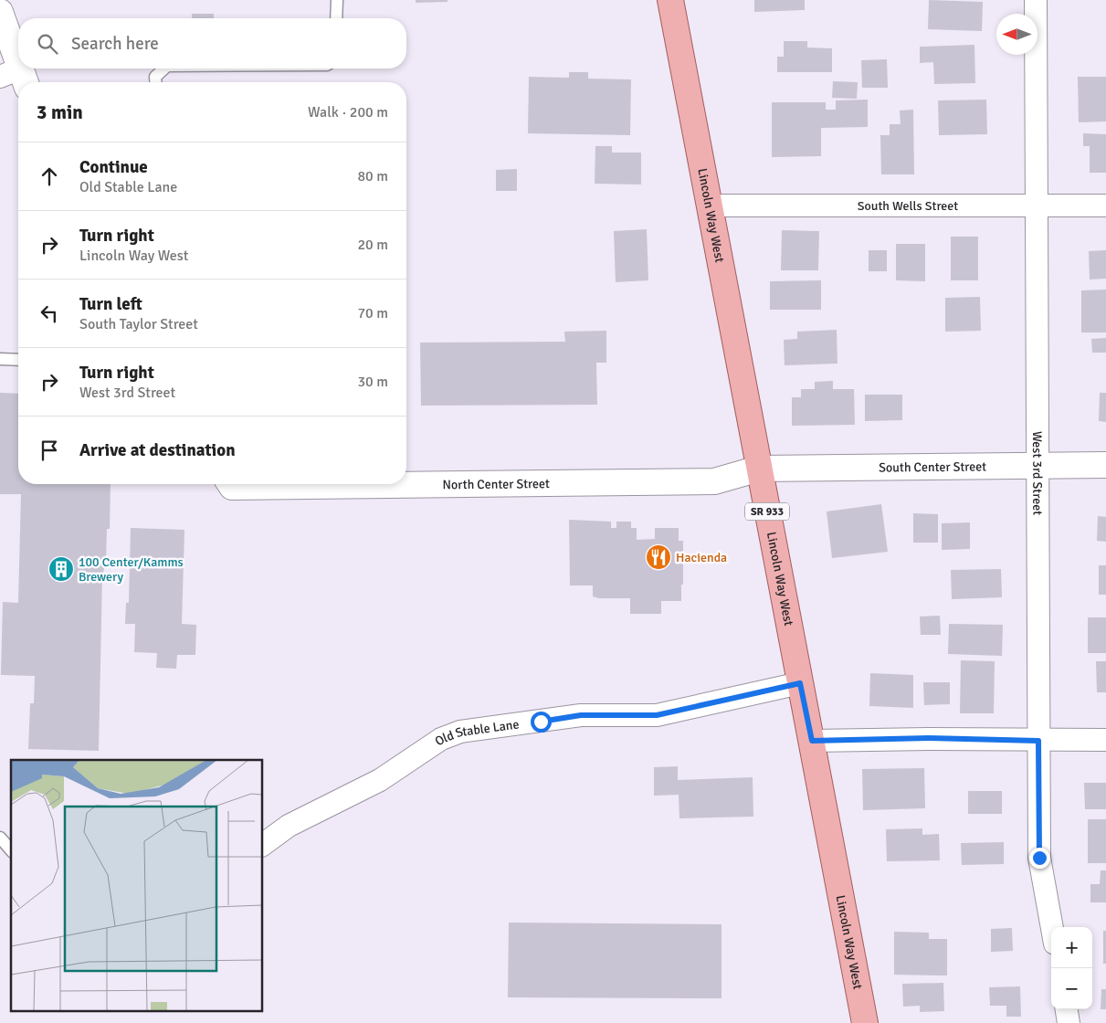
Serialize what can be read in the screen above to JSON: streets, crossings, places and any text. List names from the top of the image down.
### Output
{
  "streets": {
    "main road": ["Lincoln Way West", "SR 933"],
    "street": [
      "South Wells Street",
      "South Center Street",
      "West 3rd Street",
      "North Center Street",
      "Old Stable Lane"
    ]
  },
  "crossings": [
    ["South Wells Street", "Lincoln Way West"],
    ["South Wells Street", "West 3rd Street"],
    ["Lincoln Way West", "South Center Street"],
    ["Lincoln Way West", "North Center Street"],
    ["Lincoln Way West", "Old Stable Lane"],
    ["South Center Street", "West 3rd Street"],
    ["South Center Street", "North Center Street"]
  ],
  "places": {
    "restaurant": ["Hacienda"],
    "building": ["100 Center/Kamms Brewery"]
  },
  "north": "left",
  "page": {
    "search": "Search here",
    "heading": ["3 min", "Walk · 200 m"],
    "list": [
      ["Continue", "Old Stable Lane", "80 m"],
      ["Turn right", "Lincoln Way West", "20 m"],
      ["Turn left", "South Taylor Street", "70 m"],
      ["Turn right", "West 3rd Street", "30 m"],
      "Arrive at destination"
    ],
    "map_buttons": ["+", "−"]
  }
}
